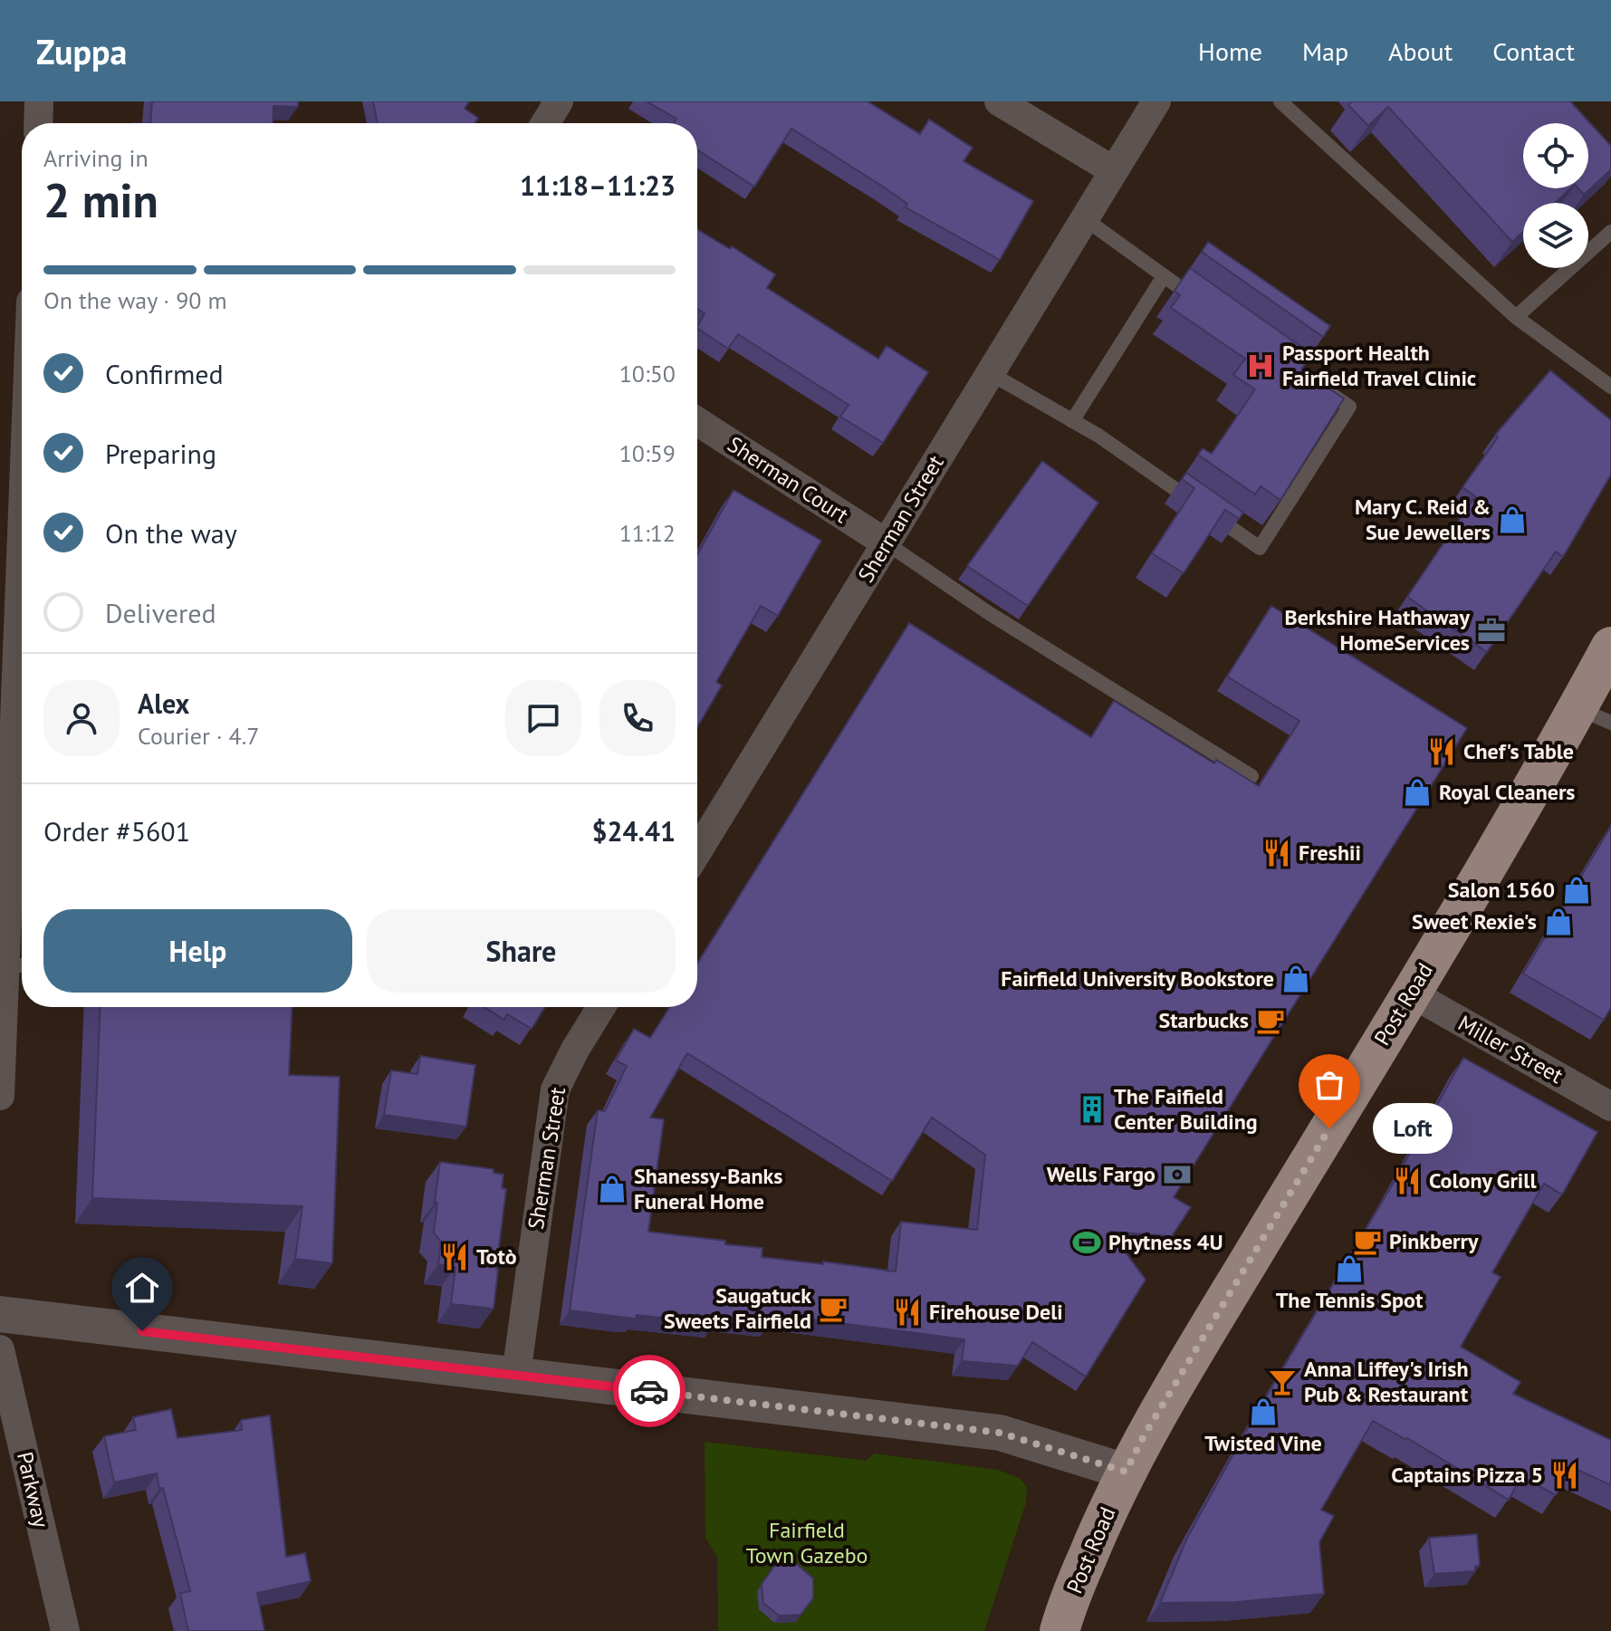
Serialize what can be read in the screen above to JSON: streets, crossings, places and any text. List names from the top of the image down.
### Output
{
  "streets": {
    "main road": ["Post Road"],
    "street": [
      "Sherman Court",
      "Sherman Street",
      "Miller Street",
      "Parkway"
    ]
  },
  "crossings": [
    ["Sherman Court", "Sherman Street"],
    ["Post Road", "Miller Street"]
  ],
  "parks": ["Fairfield Town Gazebo"],
  "places": {
    "hospital": ["Passport Health Fairfield Travel Clinic"],
    "shop": [
      "Mary C. Reid & Sue Jewellers",
      "Royal Cleaners",
      "Salon 1560",
      "Sweet Rexie's",
      "Fairfield University Bookstore",
      "Shanessy-Banks Funeral Home",
      "The Tennis Spot",
      "Twisted Vine"
    ],
    "office": ["Berkshire Hathaway HomeServices"],
    "restaurant": [
      "Chef's Table",
      "Freshii",
      "Colony Grill",
      "Totò",
      "Firehouse Deli",
      "Captains Pizza 5"
    ],
    "cafe": ["Starbucks", "Pinkberry", "Saugatuck Sweets Fairfield"],
    "building": ["The Faifield Center Building"],
    "other": ["Loft"],
    "bank": ["Wells Fargo"],
    "sports": ["Phytness 4U"],
    "bar": ["Anna Liffey's Irish Pub & Restaurant"]
  },
  "page": {
    "header": "Zuppa",
    "nav": [
      "Home",
      "Map",
      "About",
      "Contact"
    ],
    "heading": ["2 min", "Arriving in", "11:18–11:23"],
    "panel": [
      "Alex",
      "Courier · 4.7",
      "Order #5601",
      "$24.41"
    ],
    "bar": "On the way · 90 m",
    "list": [
      ["Confirmed", "10:50"],
      ["Preparing", "10:59"],
      ["On the way", "11:12"],
      "Delivered"
    ],
    "buttons": ["Help", "Share"],
    "bubble": "Loft"
  }
}
